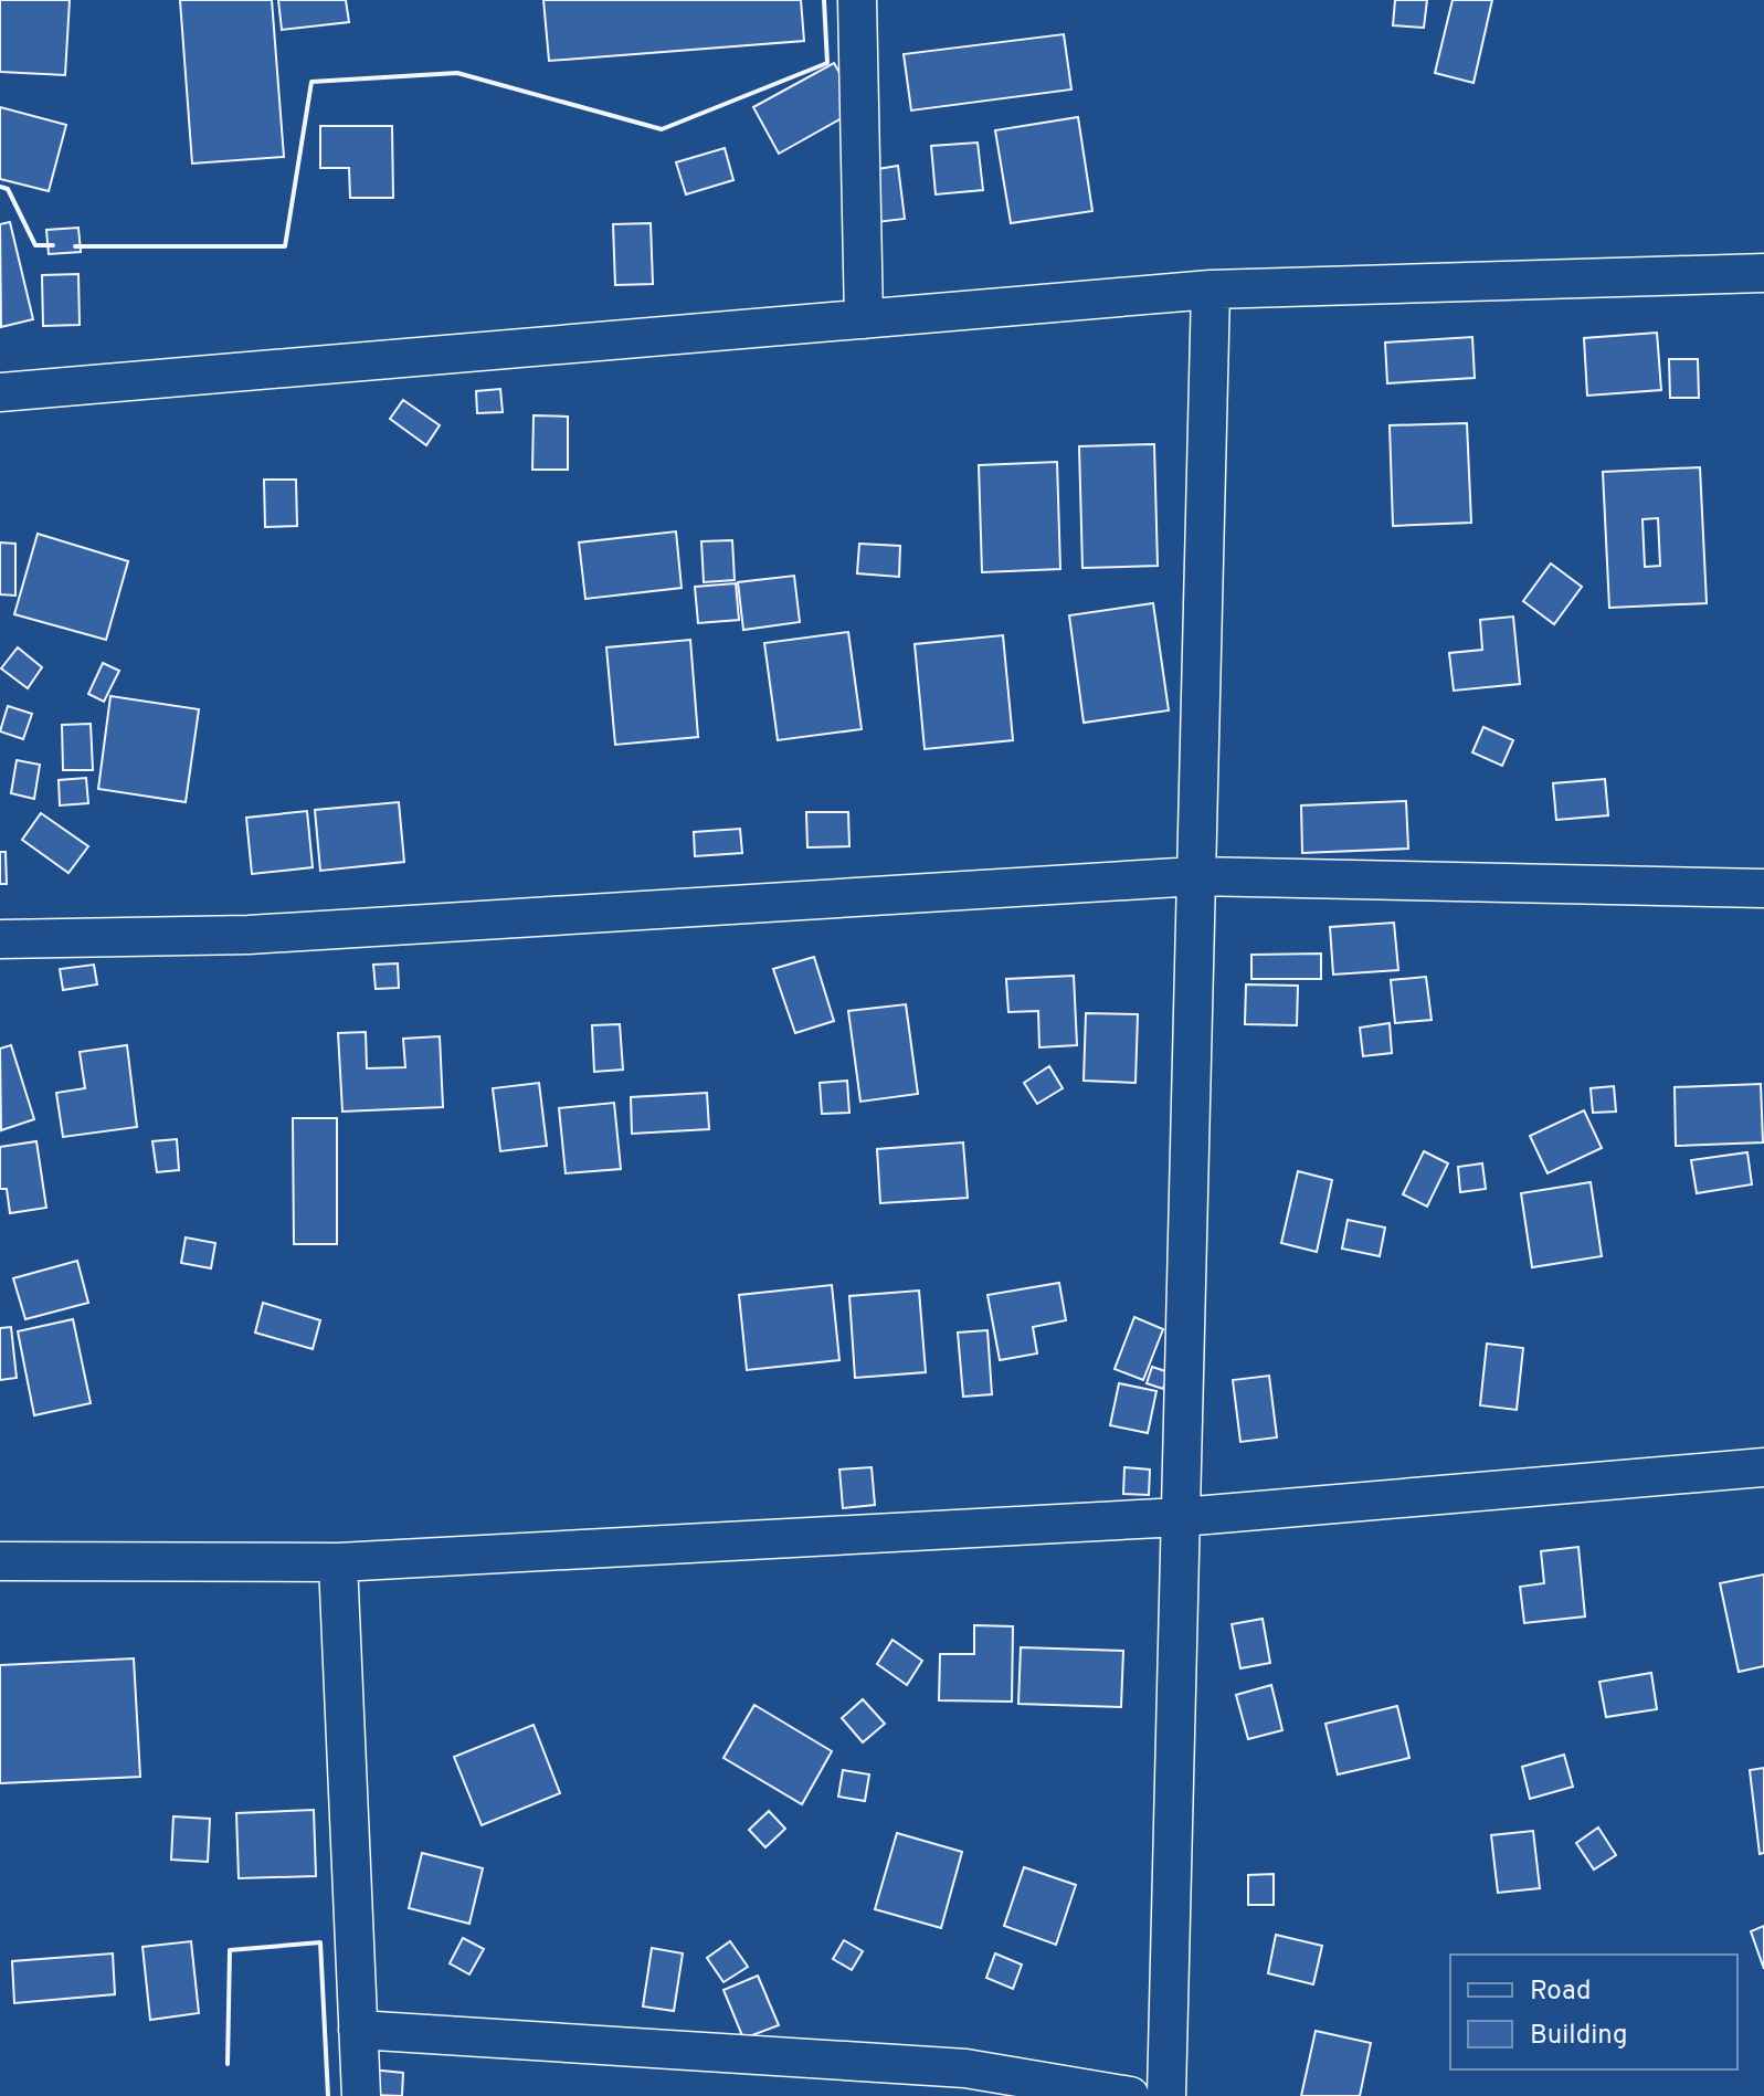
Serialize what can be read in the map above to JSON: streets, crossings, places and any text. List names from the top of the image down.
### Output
{
  "legend": ["Road", "Building"]
}
